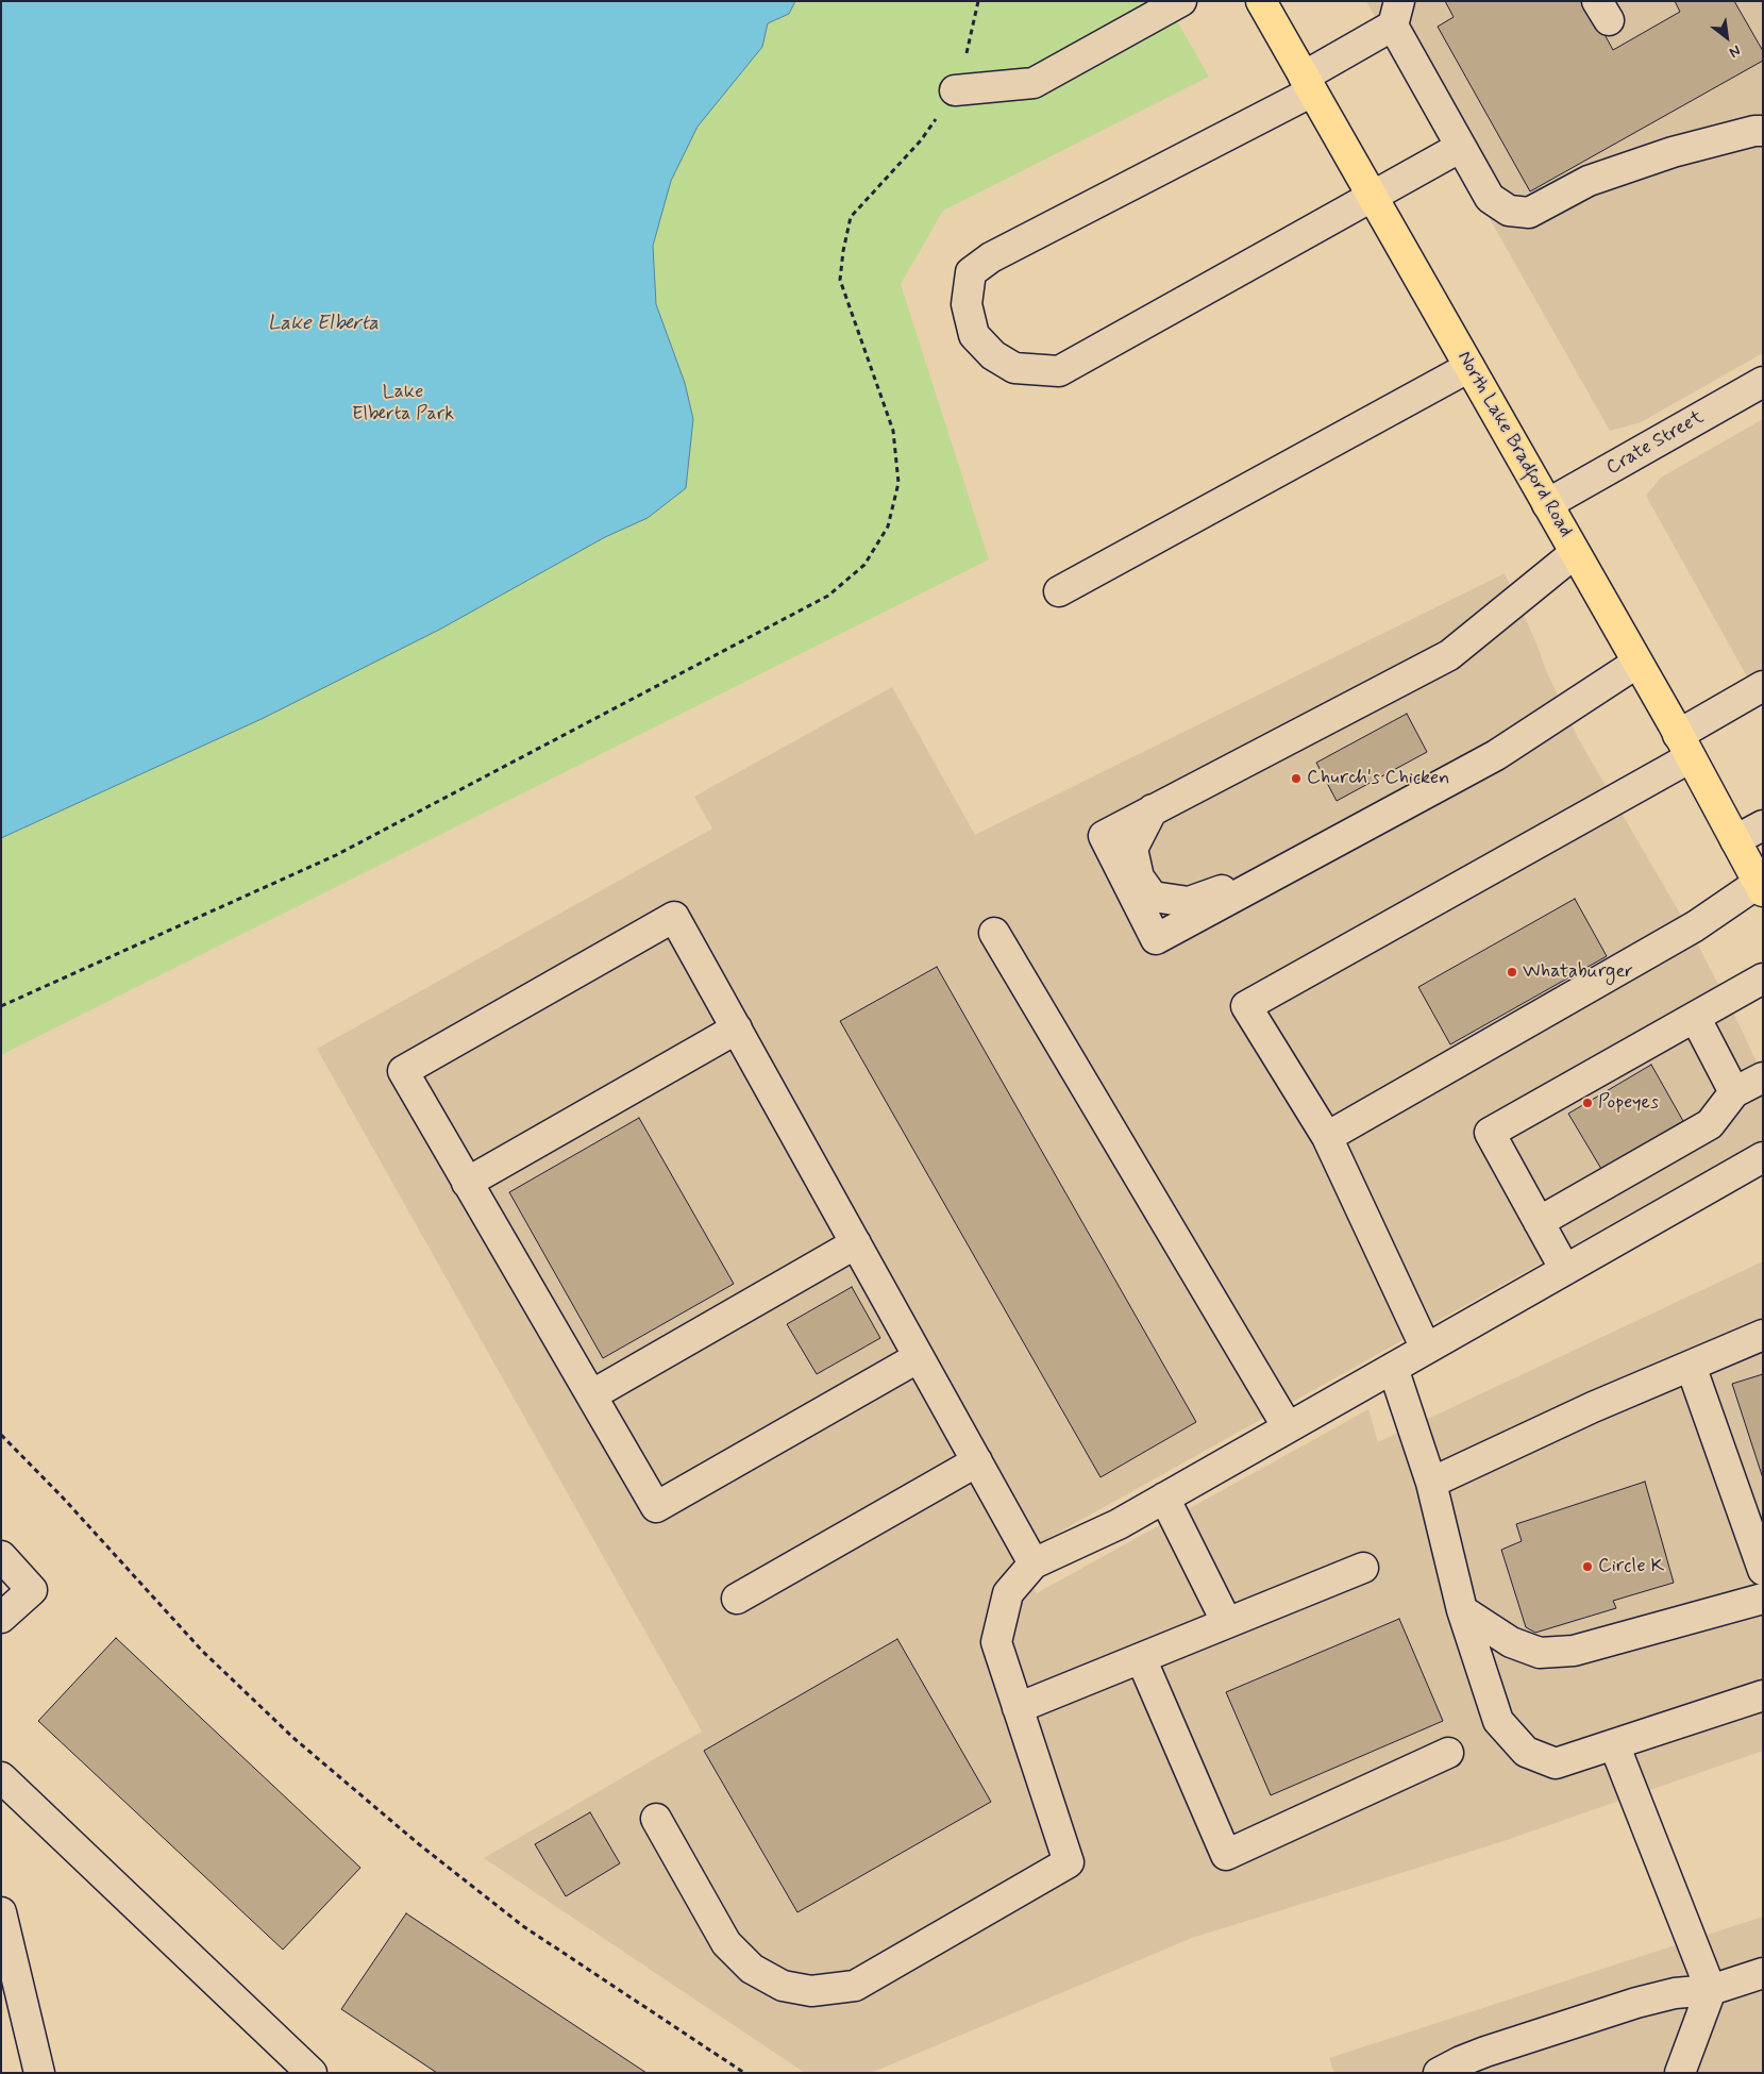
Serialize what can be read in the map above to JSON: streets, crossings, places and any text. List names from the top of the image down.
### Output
{
  "streets": {
    "main road": ["North Lake Bradford Road"],
    "street": ["Crate Street"]
  },
  "crossings": [
    ["Crate Street", "North Lake Bradford Road"]
  ],
  "water": ["Lake Elberta"],
  "parks": ["Lake Elberta Park"],
  "places": [
    "Church's Chicken",
    "Whataburger",
    "Popeyes",
    "Circle K"
  ],
  "north": "bottom right"
}
